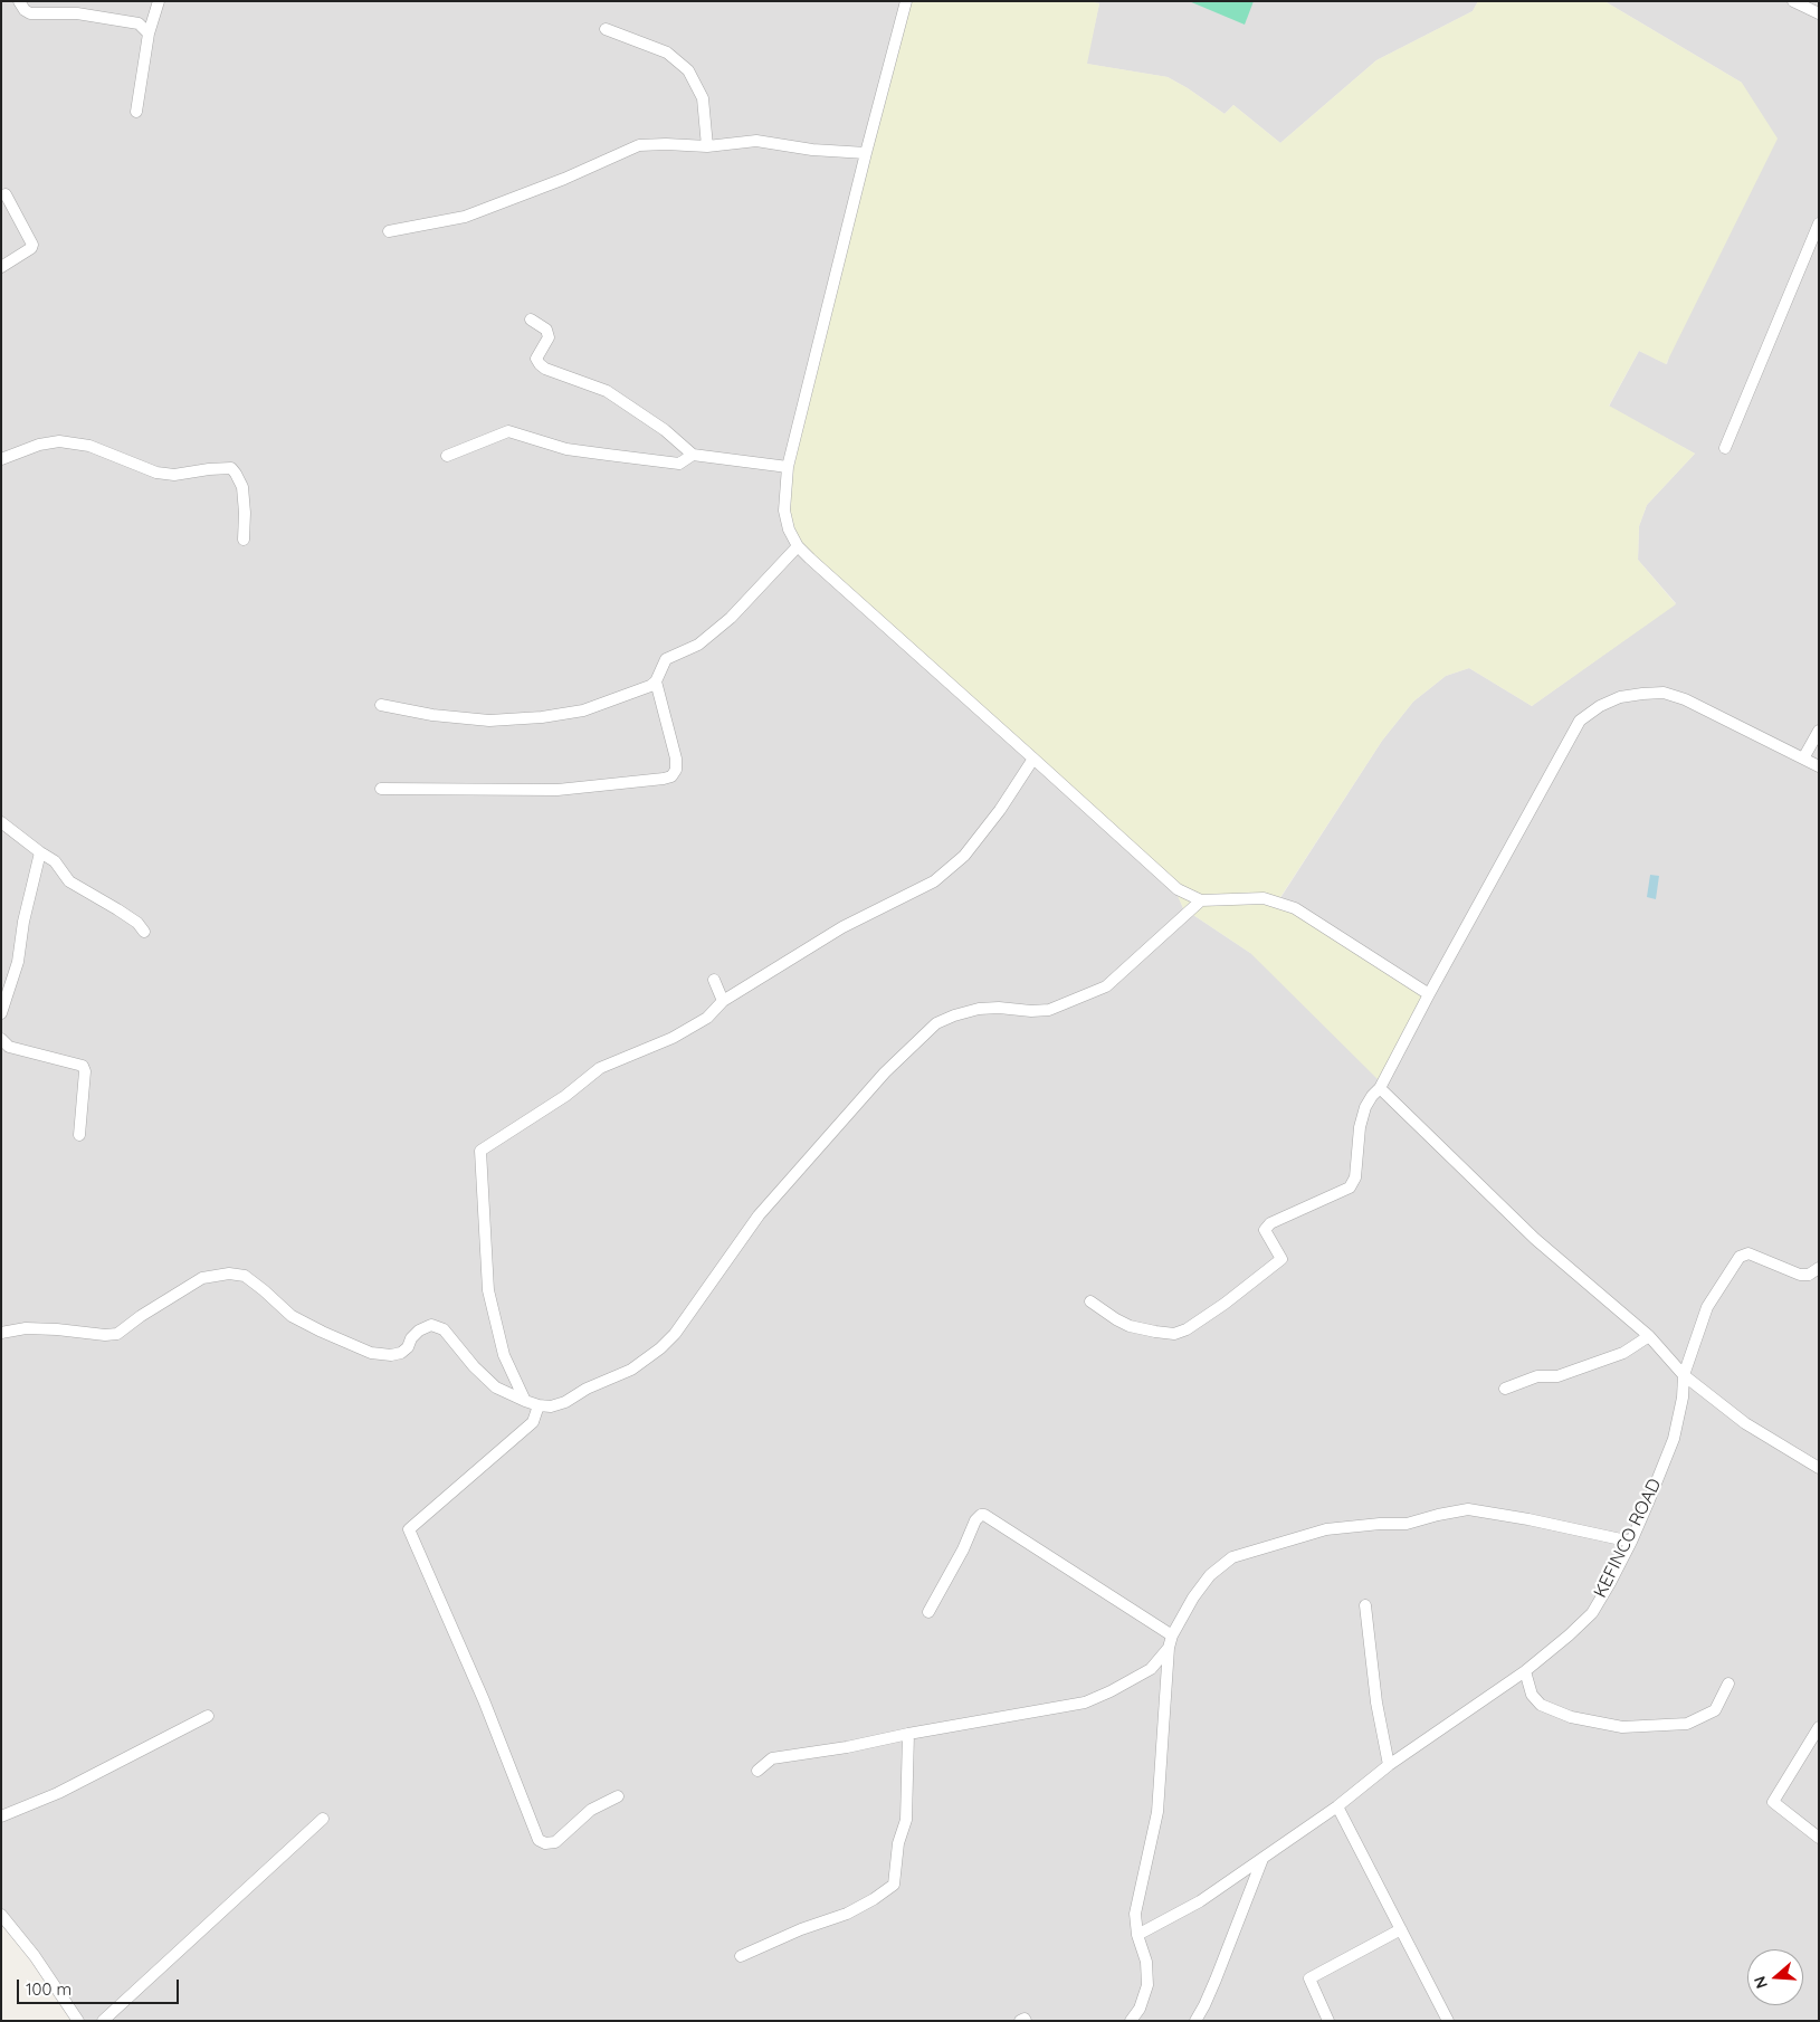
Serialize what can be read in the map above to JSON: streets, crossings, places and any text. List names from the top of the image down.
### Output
{
  "streets": {
    "street": ["KEFINCO ROAD"]
  },
  "scale_bar": "100 m",
  "north": "left"
}
